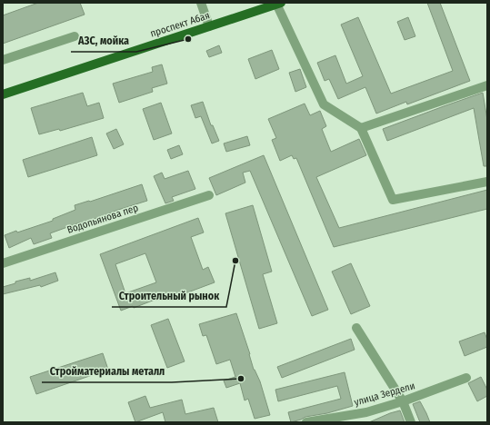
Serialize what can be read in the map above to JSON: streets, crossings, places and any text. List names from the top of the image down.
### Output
{
  "streets": {
    "main road": ["проспект Абая"],
    "street": ["Водопьянова пер", "улица Зердели"]
  },
  "places": ["АЗС, мойка", "Строительный рынок", "Стройматериалы металл"]
}
